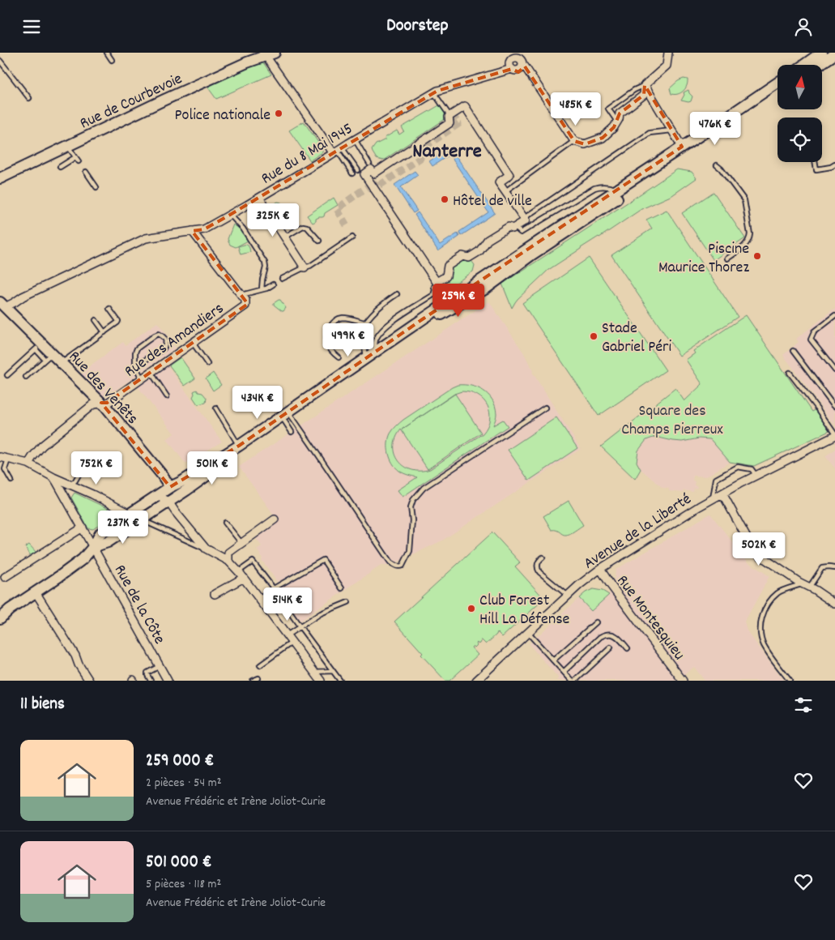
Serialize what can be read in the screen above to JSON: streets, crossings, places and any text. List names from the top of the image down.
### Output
{
  "streets": {
    "main road": ["Rue de Courbevoie", "Rue des Venêts"],
    "street": [
      "Rue du 8 Mai 1945",
      "Rue des Amandiers",
      "Avenue de la Liberté",
      "Rue de la Côte",
      "Rue Montesquieu"
    ]
  },
  "crossings": [
    ["Rue du 8 Mai 1945", "Rue des Amandiers"],
    ["Rue du 8 Mai 1945", "Rue des Venêts"],
    ["Rue des Amandiers", "Rue des Venêts"],
    ["Avenue de la Liberté", "Rue Montesquieu"]
  ],
  "districts": ["Nanterre"],
  "parks": ["Square des Champs Pierreux"],
  "places": [
    "Police nationale",
    "Hôtel de ville",
    "Piscine Maurice Thorez",
    "Stade Gabriel Péri",
    "Club Forest Hill La Défense"
  ],
  "north": "top",
  "page": {
    "header": "Doorstep",
    "price": [
      "485K €",
      "476K €",
      "325K €",
      "259K €",
      "499K €",
      "434K €",
      "752K €",
      "501K €",
      "237K €",
      "502K €",
      "514K €"
    ],
    "heading": "11 biens",
    "list": [
      {
        "name": "259 000 €",
        "note": "2 pièces · 54 m² · Avenue Frédéric et Irène Joliot-Curie"
      },
      {
        "name": "501 000 €",
        "note": "5 pièces · 118 m² · Avenue Frédéric et Irène Joliot-Curie"
      }
    ]
  }
}
